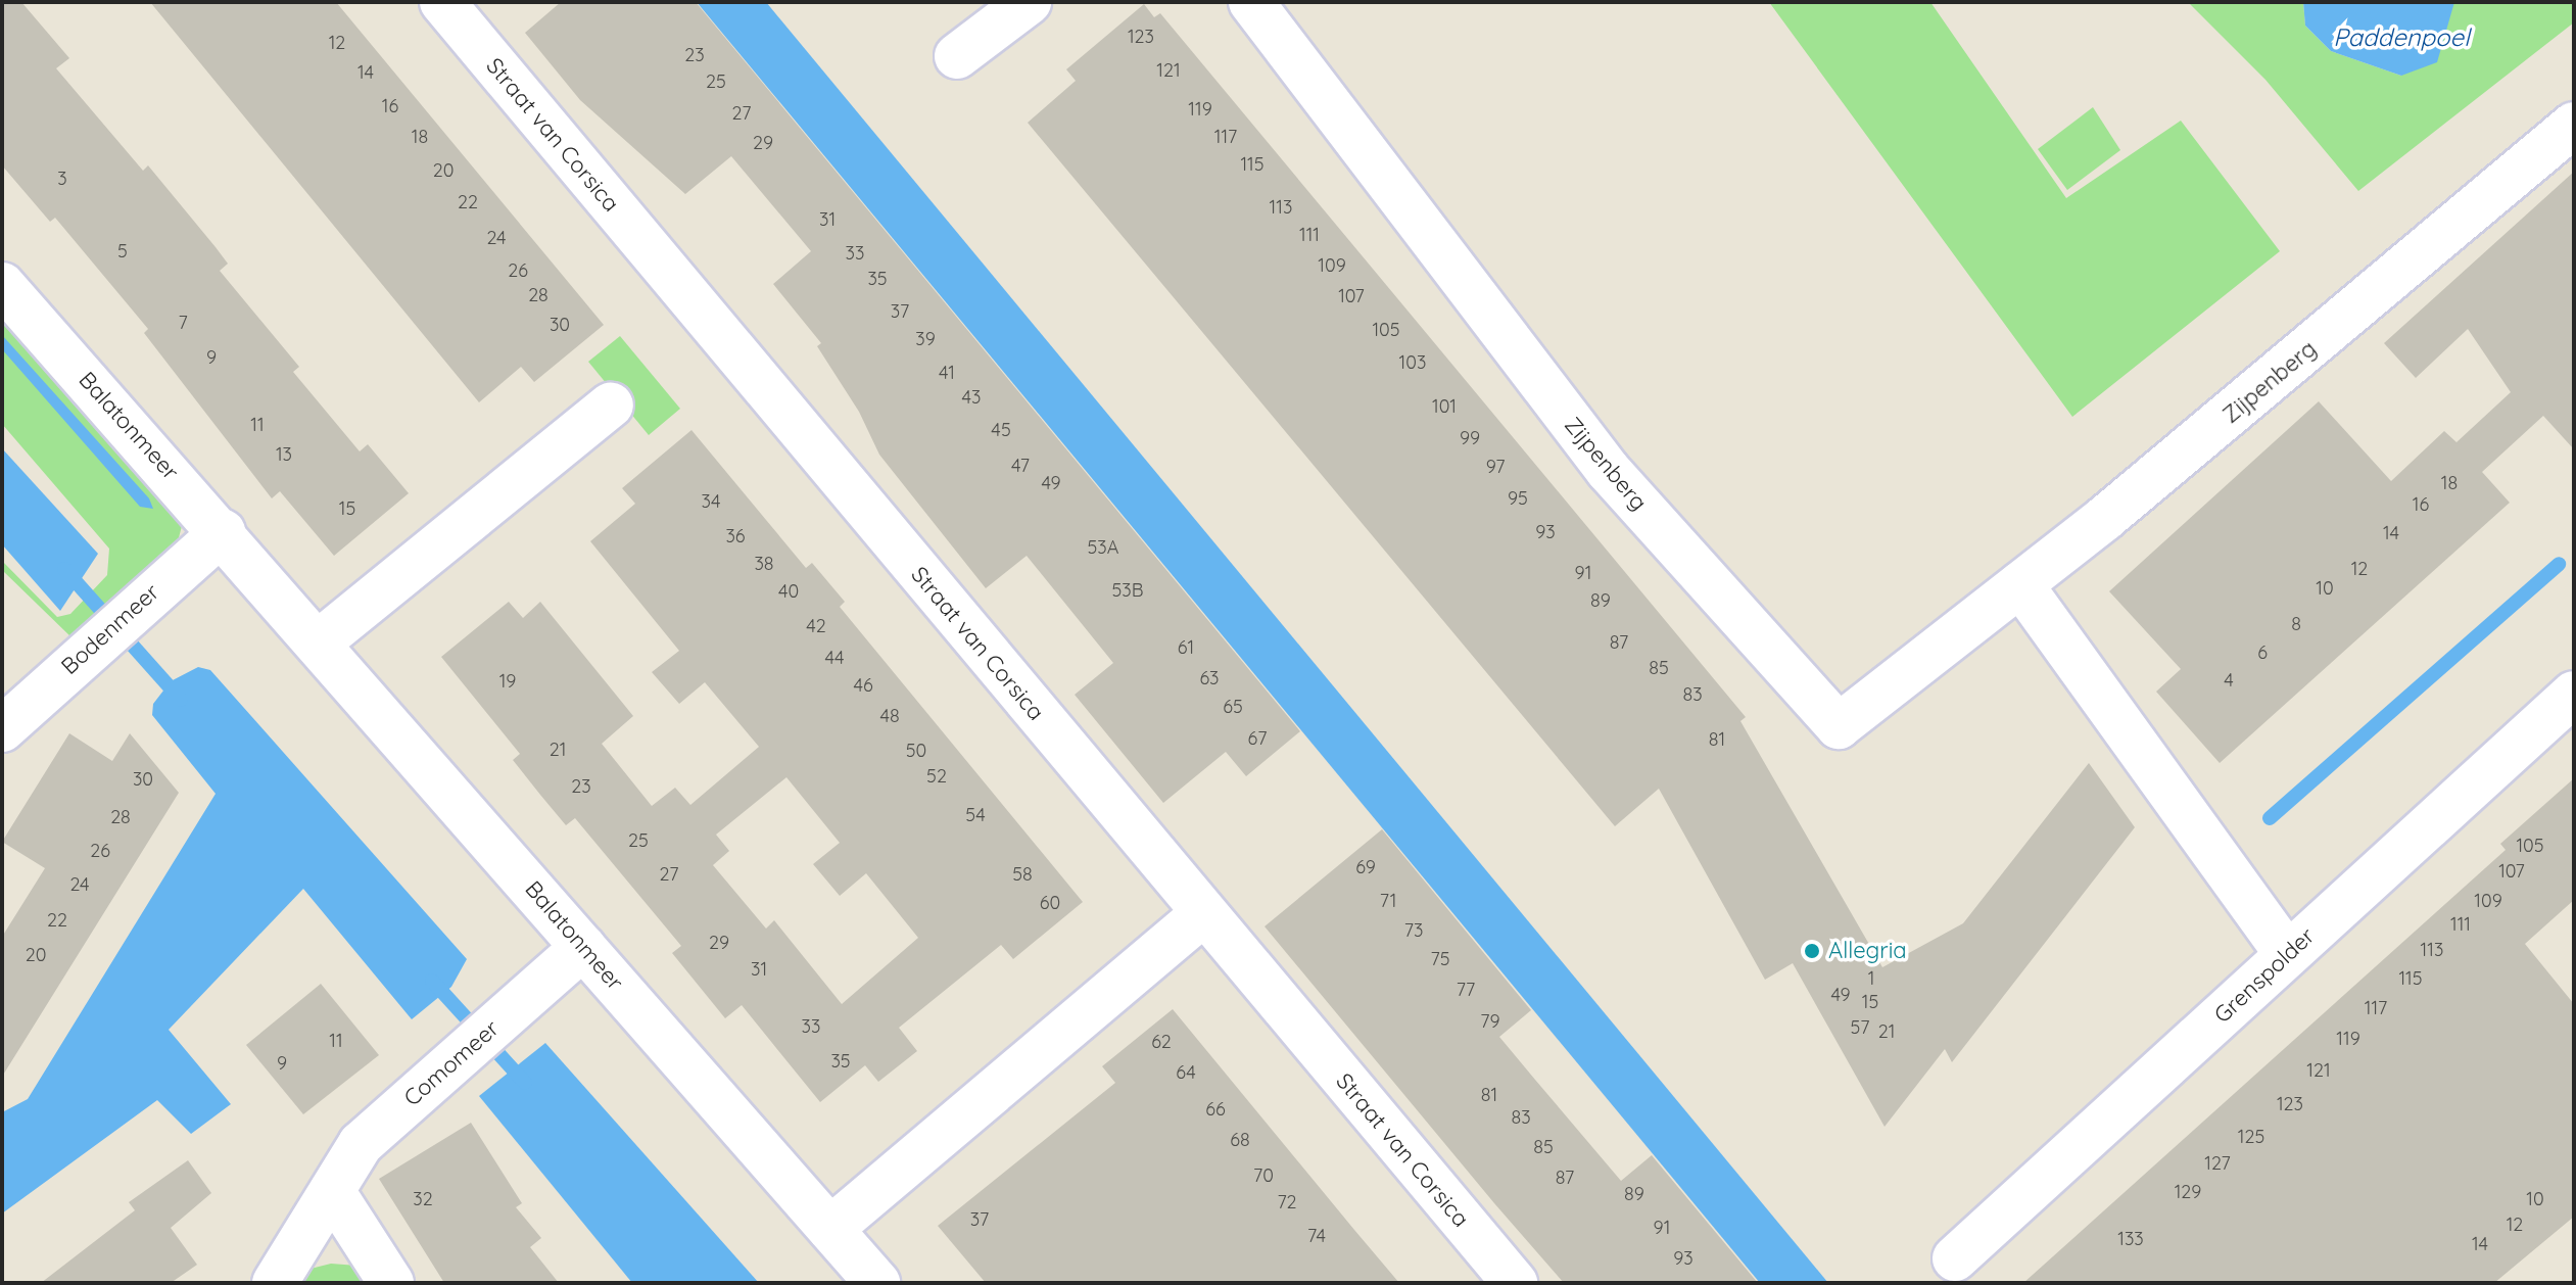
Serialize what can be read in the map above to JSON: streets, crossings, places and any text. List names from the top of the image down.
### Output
{
  "streets": {
    "street": [
      "Straat van Corsica",
      "Zijpenberg",
      "Balatonmeer",
      "Bodenmeer",
      "Grenspolder",
      "Comomeer"
    ]
  },
  "crossings": [
    ["Balatonmeer", "Bodenmeer"],
    ["Balatonmeer", "Comomeer"]
  ],
  "water": ["Paddenpoel"],
  "places": ["Allegria"],
  "house_numbers": [
    "123",
    "12",
    "23",
    "121",
    "14",
    "25",
    "16",
    "119",
    "27",
    "18",
    "117",
    "29",
    "115",
    "20",
    "3",
    "22",
    "113",
    "31",
    "111",
    "24",
    "5",
    "33",
    "109",
    "26",
    "35",
    "28",
    "107",
    "37",
    "7",
    "30",
    "105",
    "39",
    "9",
    "103",
    "41",
    "43",
    "101",
    "11",
    "45",
    "99",
    "13",
    "47",
    "97",
    "49",
    "18",
    "95",
    "34",
    "16",
    "15",
    "93",
    "14",
    "36",
    "53A",
    "38",
    "12",
    "91",
    "10",
    "53B",
    "40",
    "89",
    "8",
    "42",
    "87",
    "61",
    "6",
    "44",
    "85",
    "63",
    "4",
    "19",
    "46",
    "83",
    "65",
    "48",
    "67",
    "81",
    "21",
    "50",
    "52",
    "30",
    "23",
    "54",
    "28",
    "25",
    "105",
    "26",
    "69",
    "107",
    "27",
    "58",
    "24",
    "71",
    "109",
    "60",
    "22",
    "111",
    "73",
    "29",
    "113",
    "20",
    "75",
    "31",
    "1",
    "115",
    "77",
    "49",
    "15",
    "117",
    "79",
    "33",
    "57",
    "21",
    "119",
    "11",
    "62",
    "35",
    "9",
    "121",
    "64",
    "81",
    "123",
    "66",
    "83",
    "125",
    "68",
    "85",
    "127",
    "70",
    "87",
    "129",
    "89",
    "32",
    "10",
    "72",
    "37",
    "12",
    "91",
    "74",
    "133",
    "14",
    "93"
  ]
}
